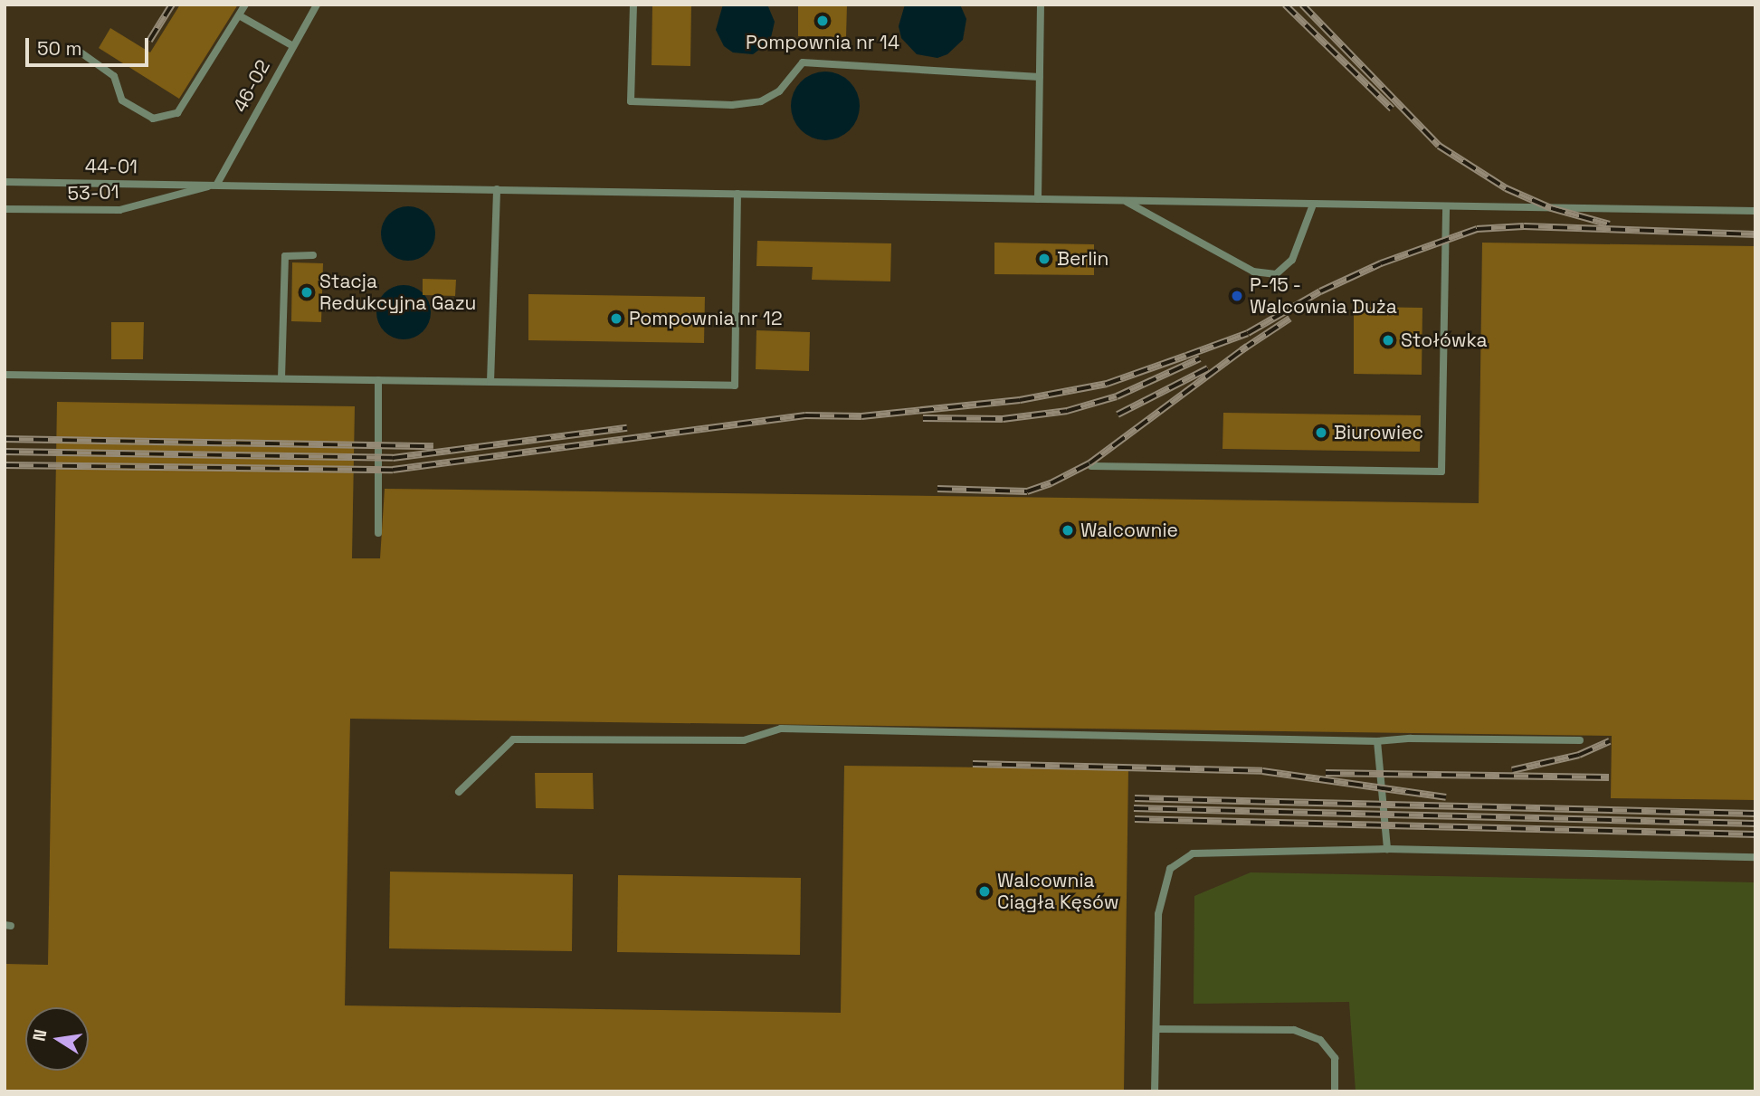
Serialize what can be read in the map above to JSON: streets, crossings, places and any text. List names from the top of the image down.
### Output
{
  "streets": {
    "lane": ["46-02", "44-01", "53-01"]
  },
  "crossings": [
    ["46-02", "44-01"],
    ["46-02", "53-01"],
    ["44-01", "53-01"]
  ],
  "places": [
    "Pompownia nr 14",
    "Berlin",
    "Stacja Redukcyjna Gazu",
    "P-15 - Walcownia Duża",
    "Pompownia nr 12",
    "Stołówka",
    "Biurowiec",
    "Walcownie",
    "Walcownia Ciągła Kęsów"
  ],
  "scale_bar": "50 m",
  "north": "left"
}
